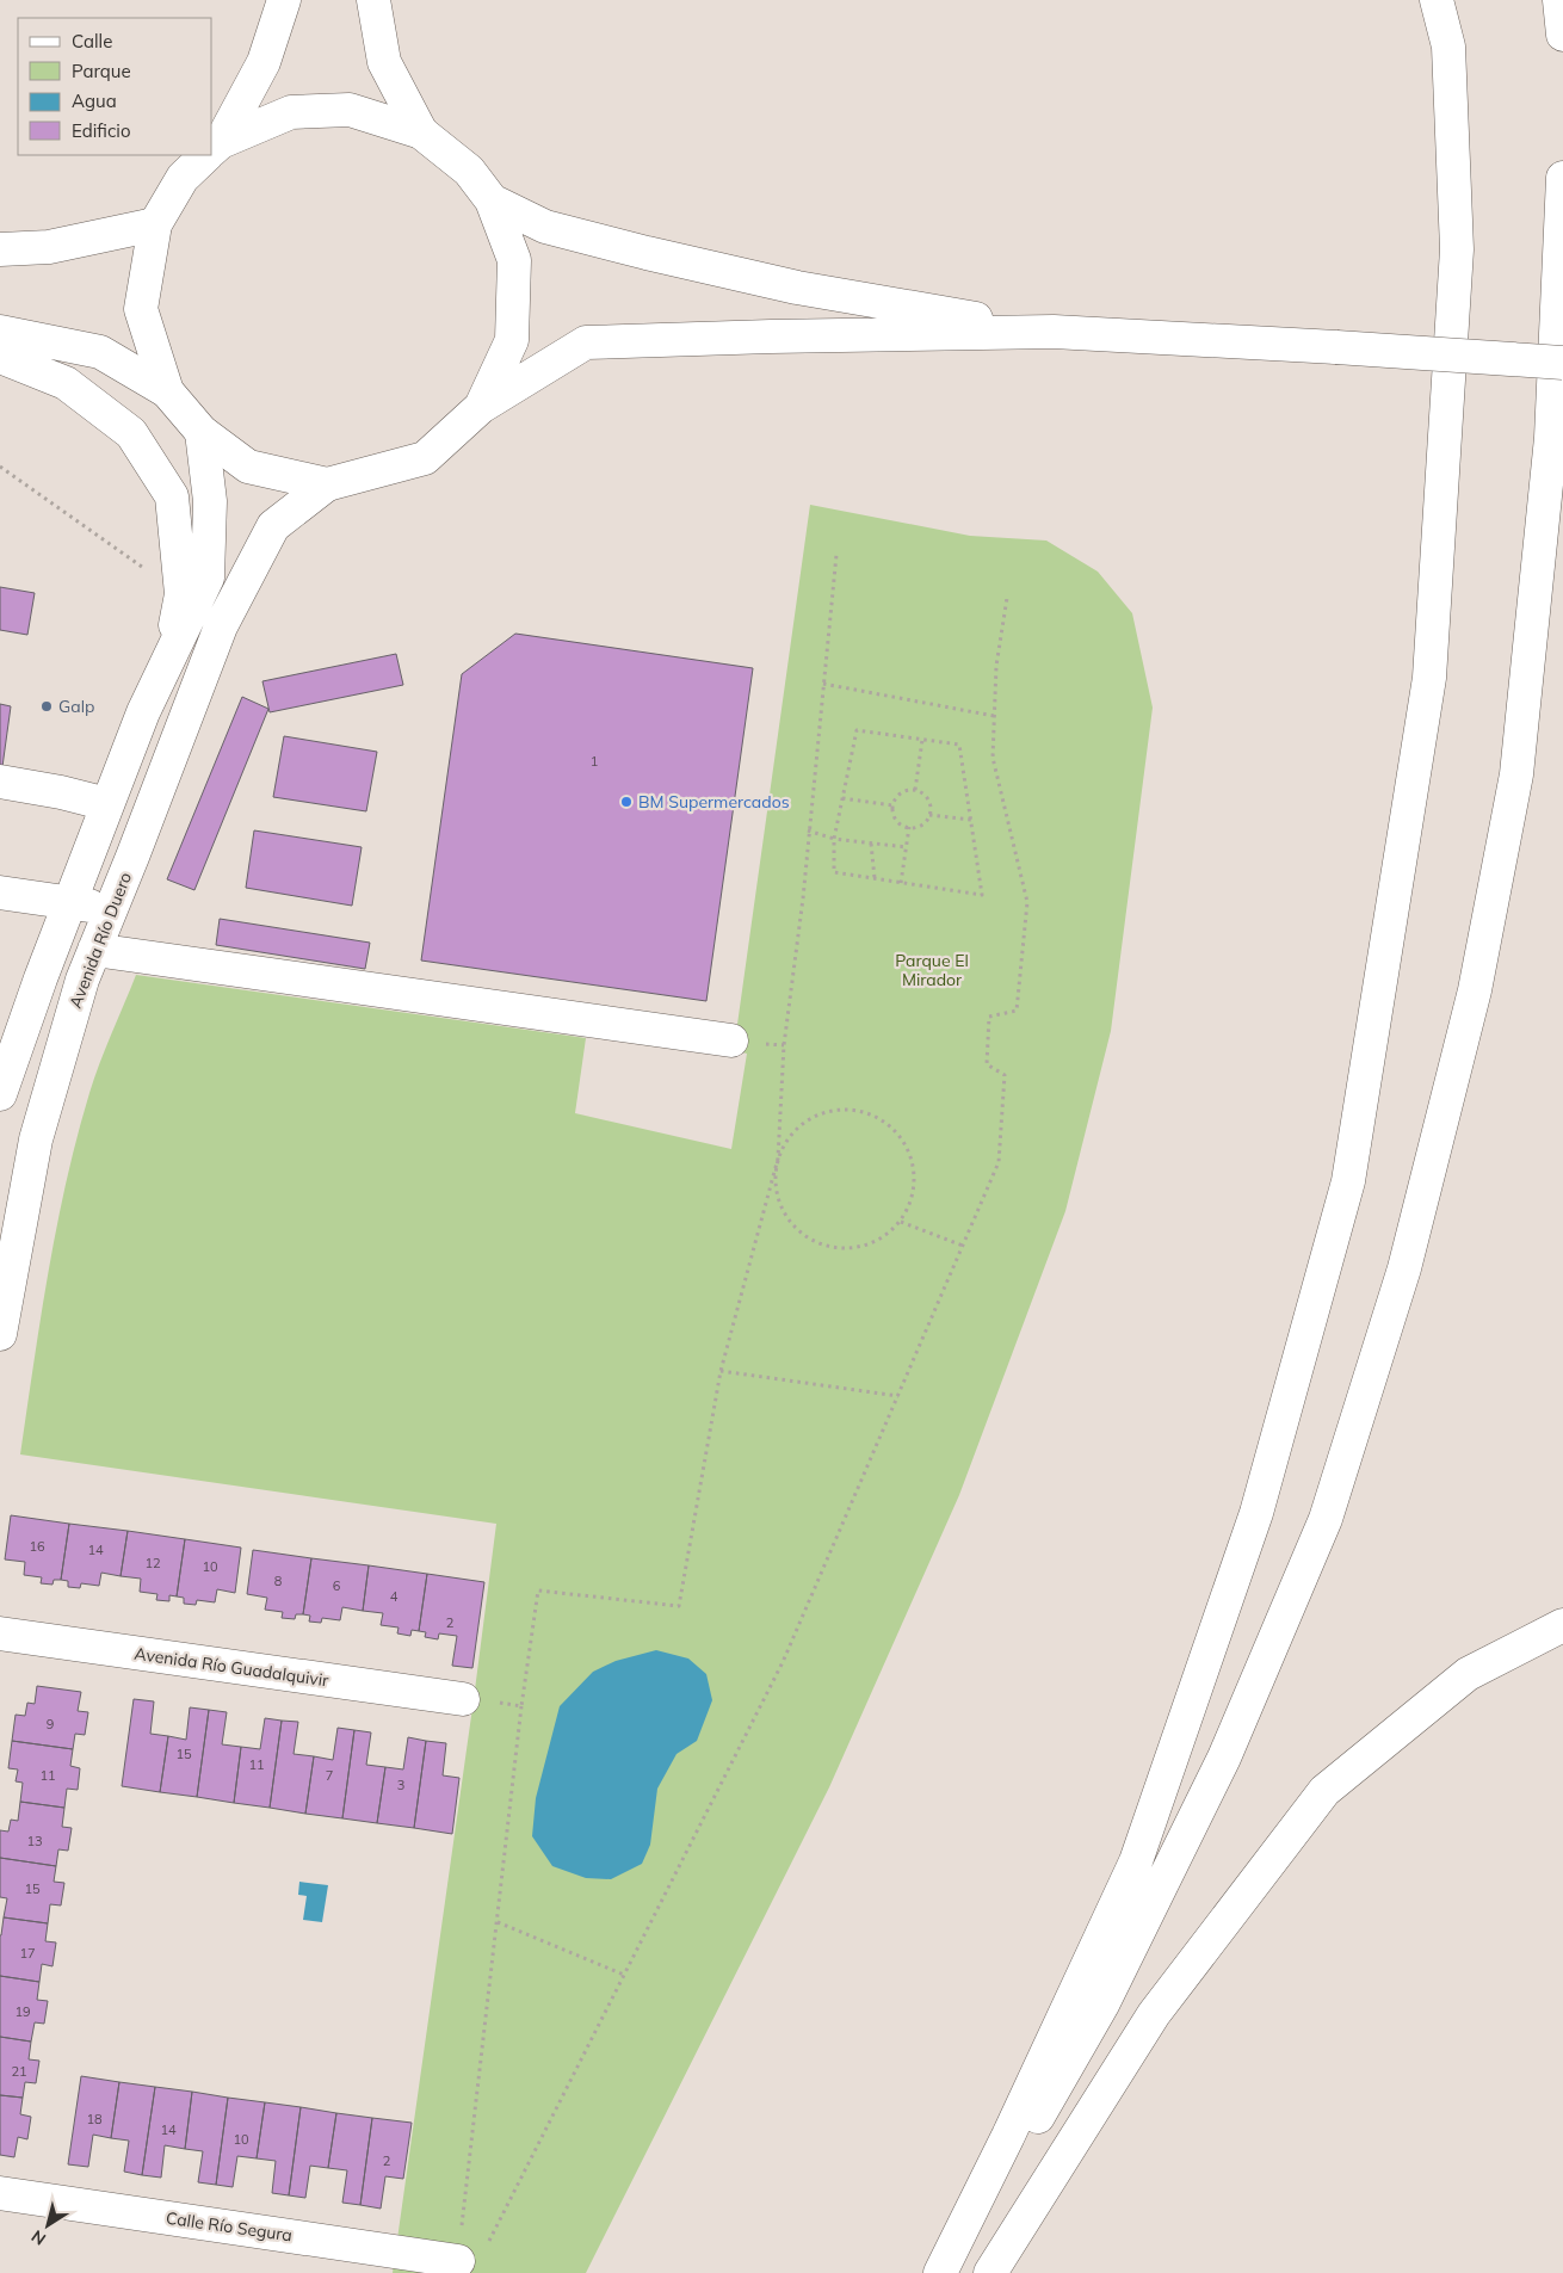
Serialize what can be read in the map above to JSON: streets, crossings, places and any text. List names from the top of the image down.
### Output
{
  "streets": {
    "main road": ["Avenida Río Duero", "Avenida Río Guadalquivir", "Calle Río Segura"]
  },
  "parks": ["Parque El Mirador"],
  "places": ["Galp", "BM Supermercados"],
  "house_numbers": [
    "1",
    "16",
    "14",
    "12",
    "10",
    "8",
    "6",
    "4",
    "2",
    "9",
    "15",
    "11",
    "11",
    "7",
    "3",
    "13",
    "15",
    "17",
    "19",
    "21",
    "18",
    "14",
    "10",
    "2"
  ],
  "legend": [
    "Calle",
    "Parque",
    "Agua",
    "Edificio"
  ],
  "north": "bottom left"
}
